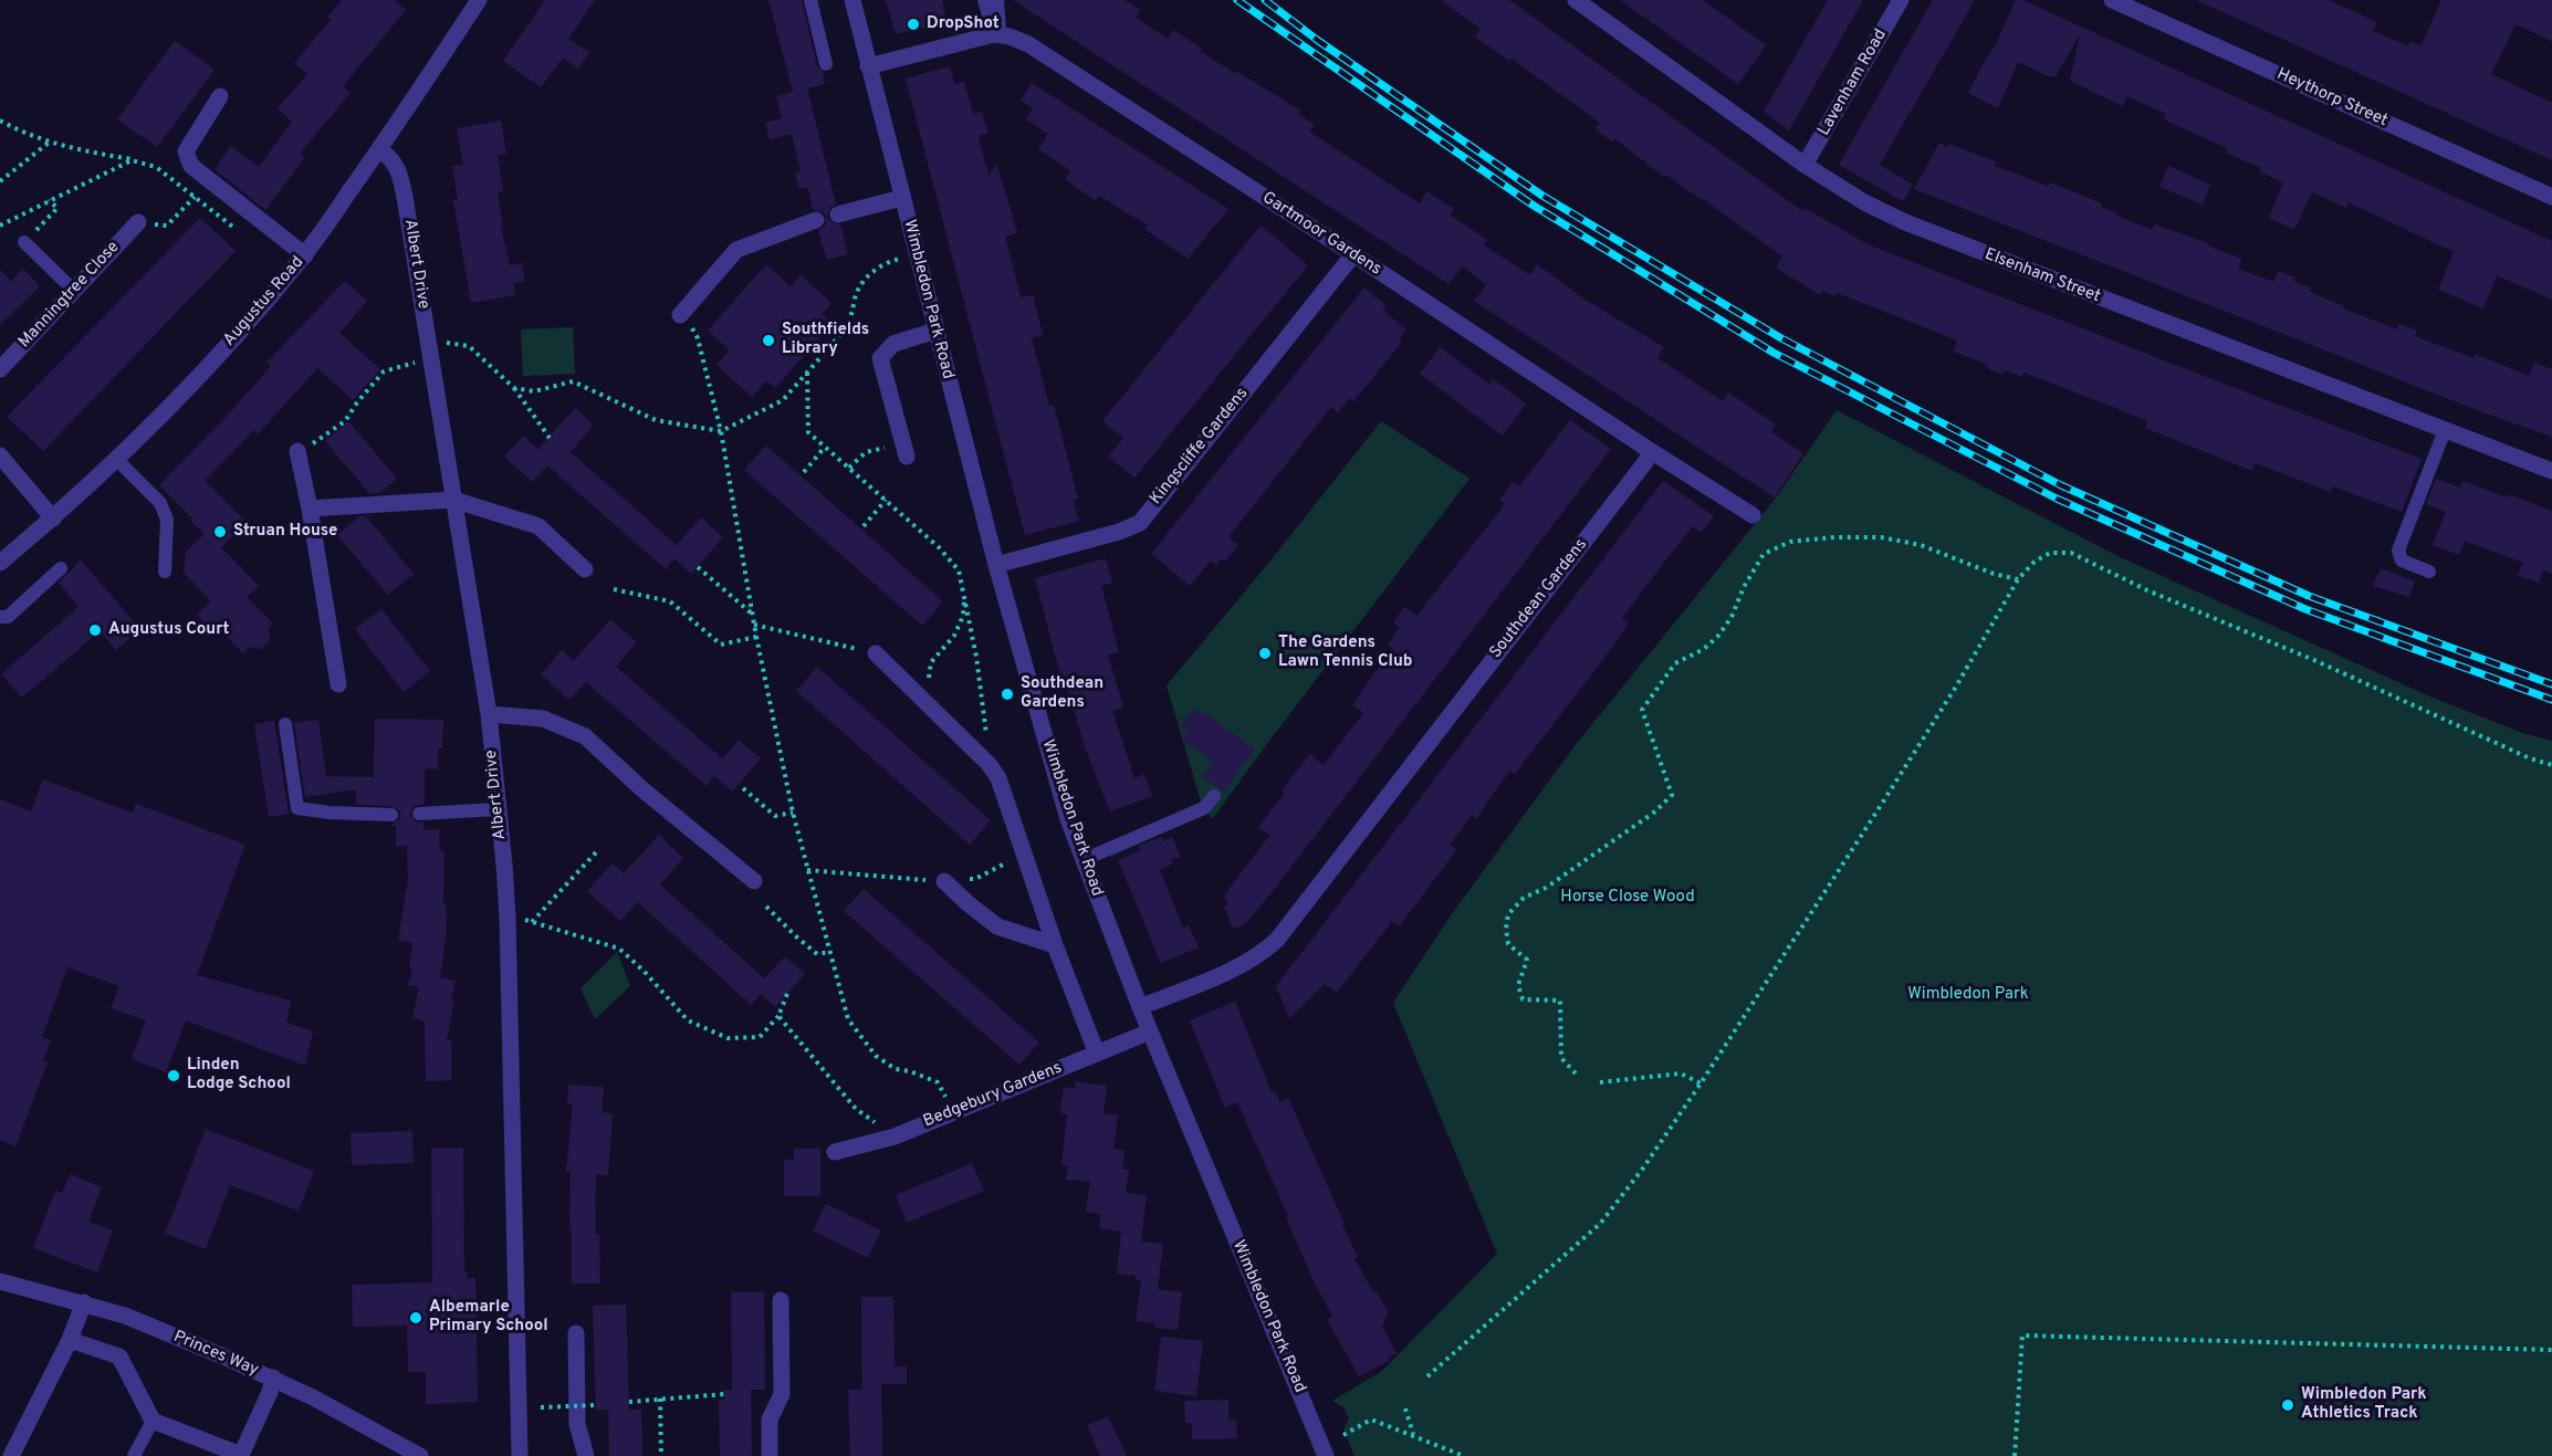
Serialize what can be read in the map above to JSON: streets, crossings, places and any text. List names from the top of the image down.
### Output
{
  "streets": {
    "street": [
      "Lavenham Road",
      "Heythorp Street",
      "Gartmoor Gardens",
      "Albert Drive",
      "Elsenham Street",
      "Manningtree Close",
      "Wimbledon Park Road",
      "Augustus Road",
      "Kingscliffe Gardens",
      "Southdean Gardens",
      "Bedgebury Gardens",
      "Princes Way"
    ]
  },
  "crossings": [
    ["Lavenham Road", "Elsenham Street"],
    ["Gartmoor Gardens", "Kingscliffe Gardens"],
    ["Gartmoor Gardens", "Southdean Gardens"],
    ["Albert Drive", "Augustus Road"],
    ["Wimbledon Park Road", "Kingscliffe Gardens"],
    ["Wimbledon Park Road", "Southdean Gardens"],
    ["Wimbledon Park Road", "Bedgebury Gardens"]
  ],
  "parks": ["Horse Close Wood", "Wimbledon Park"],
  "places": [
    "DropShot",
    "Southfields Library",
    "Struan House",
    "Augustus Court",
    "The Gardens Lawn Tennis Club",
    "Southdean Gardens",
    "Linden Lodge School",
    "Albemarle Primary School",
    "Wimbledon Park Athletics Track"
  ]
}
